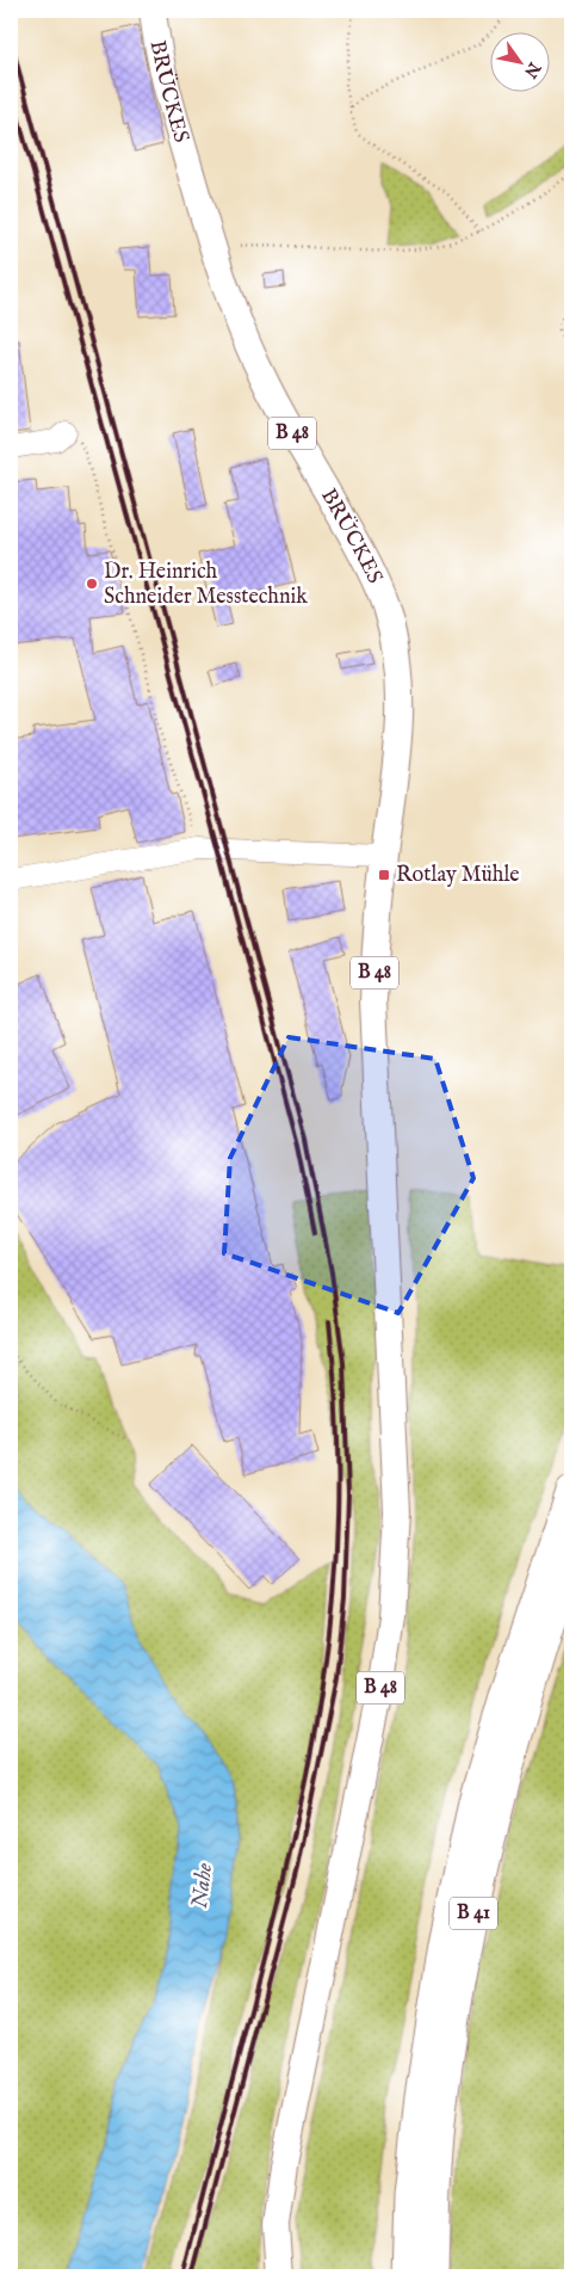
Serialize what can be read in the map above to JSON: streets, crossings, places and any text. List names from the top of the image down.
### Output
{
  "streets": {
    "highway": ["B 41"],
    "main road": ["BRÜCKES", "B 48"]
  },
  "water": ["Nahe"],
  "places": {
    "other": ["Dr. Heinrich Schneider Messtechnik"],
    "transit": ["Rotlay Mühle"]
  },
  "north": "bottom right"
}
